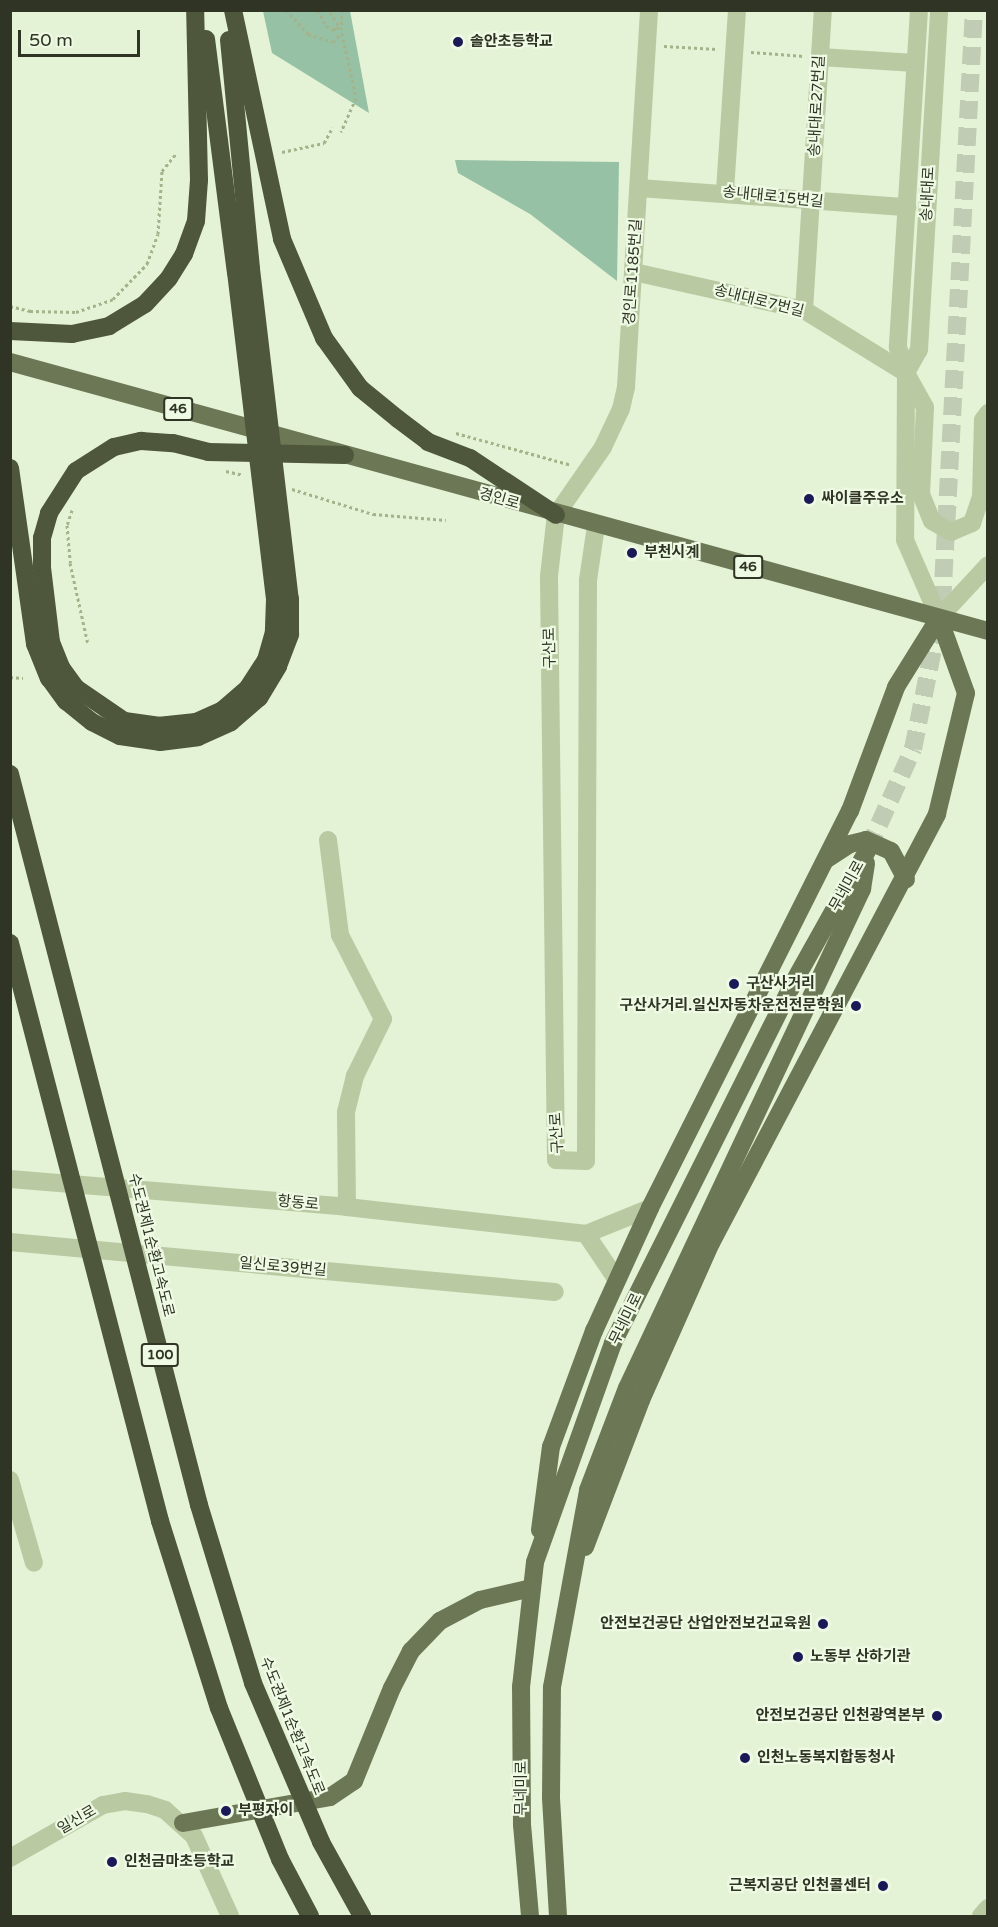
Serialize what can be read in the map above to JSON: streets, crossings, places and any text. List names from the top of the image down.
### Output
{
  "streets": {
    "highway": ["수도권제1순환고속도로", "100"],
    "main road": ["46", "경인로", "무네미로"],
    "street": [
      "송내대로27번길",
      "송내대로",
      "송내대로15번길",
      "경인로1185번길",
      "송내대로7번길",
      "구산로",
      "항동로",
      "일신로39번길",
      "일신로"
    ]
  },
  "crossings": [
    ["송내대로27번길", "송내대로15번길"],
    ["송내대로27번길", "송내대로7번길"],
    ["송내대로", "송내대로15번길"],
    ["송내대로", "송내대로7번길"],
    ["송내대로", "경인로"],
    ["송내대로15번길", "경인로1185번길"],
    ["경인로1185번길", "송내대로7번길"],
    ["경인로1185번길", "경인로"],
    ["경인로1185번길", "구산로"],
    ["경인로", "구산로"]
  ],
  "places": [
    "솔안초등학교",
    "싸이클주유소",
    "부천시계",
    "구산사거리",
    "구산사거리.일신자동차운전전문학원",
    "안전보건공단 산업안전보건교육원",
    "노동부 산하기관",
    "안전보건공단 인천광역본부",
    "인천노동복지합동청사",
    "부평자이",
    "인천금마초등학교",
    "근복지공단 인천콜센터"
  ],
  "scale_bar": "50 m"
}
